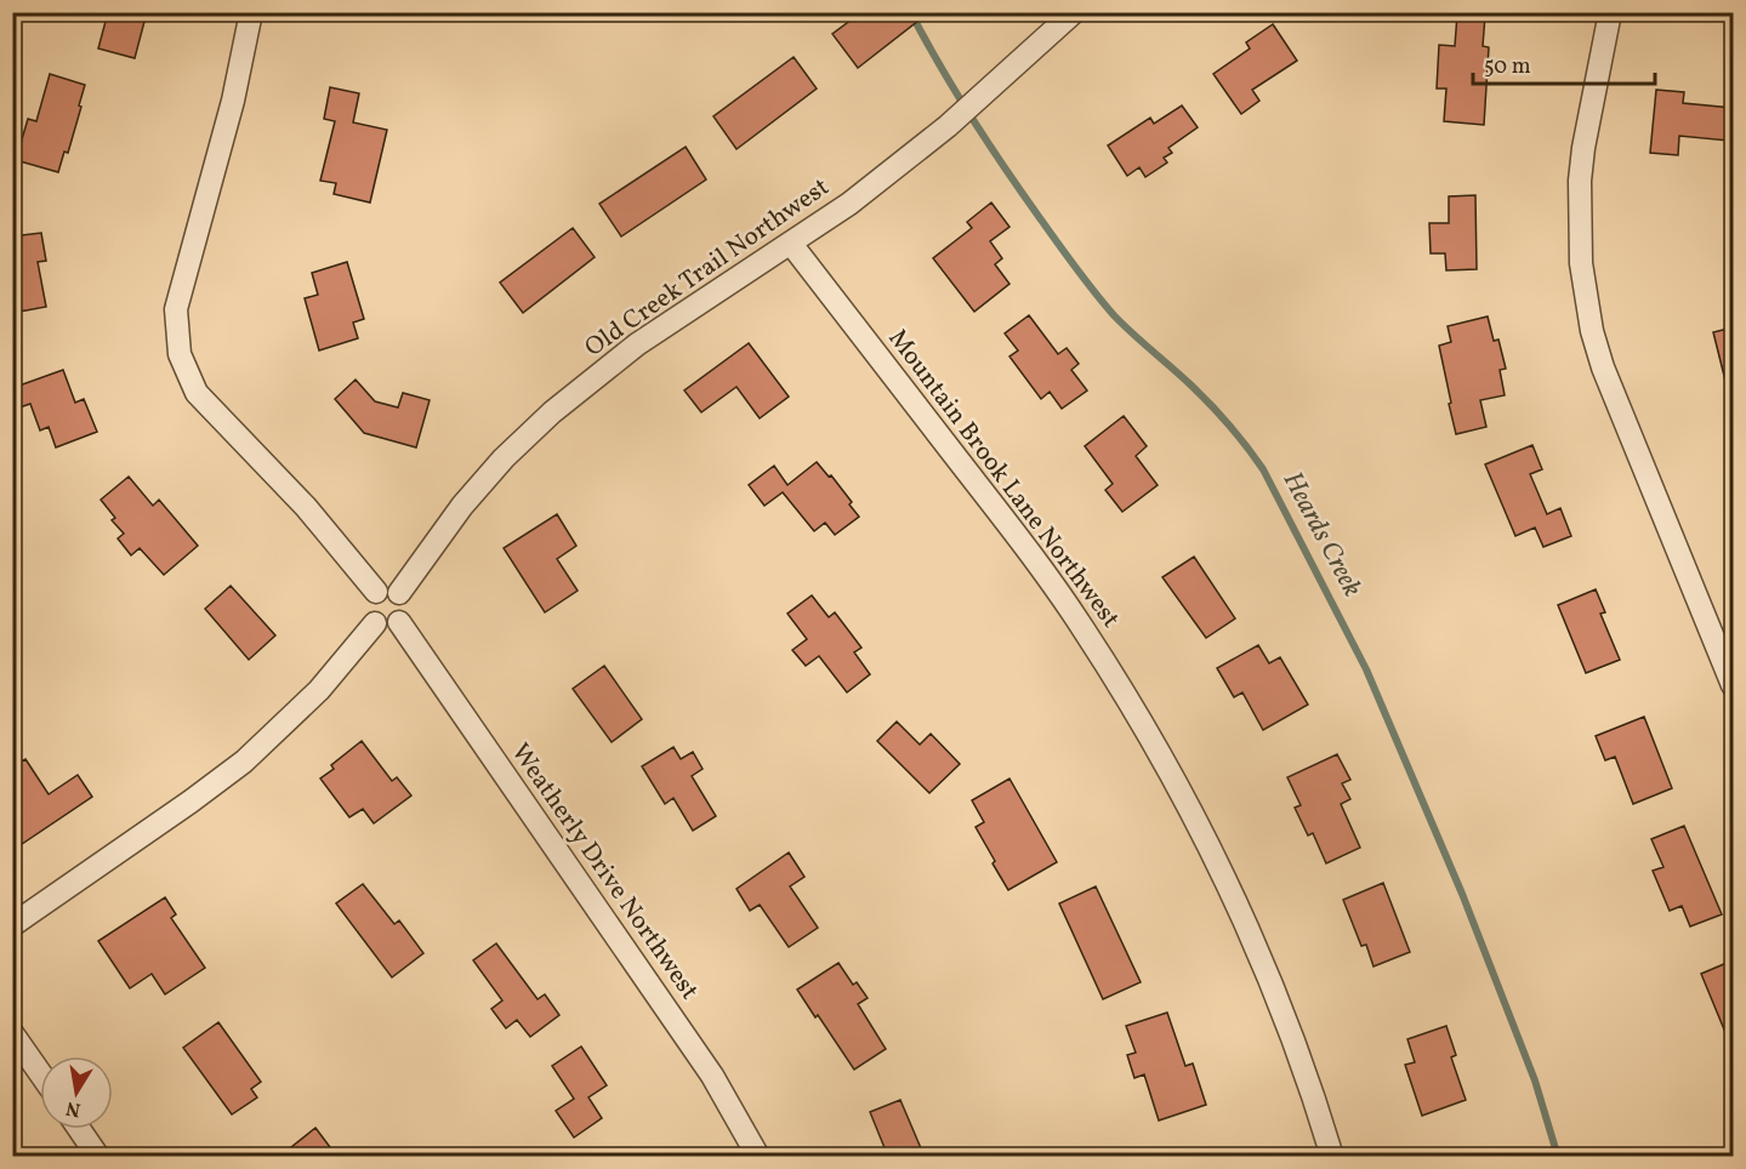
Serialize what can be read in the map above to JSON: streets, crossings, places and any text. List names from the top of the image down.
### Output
{
  "streets": {
    "street": ["Old Creek Trail Northwest", "Mountain Brook Lane Northwest", "Weatherly Drive Northwest"]
  },
  "crossings": [
    ["Old Creek Trail Northwest", "Mountain Brook Lane Northwest"],
    ["Old Creek Trail Northwest", "Weatherly Drive Northwest"]
  ],
  "water": ["Heards Creek"],
  "scale_bar": "50 m",
  "north": "bottom"
}
